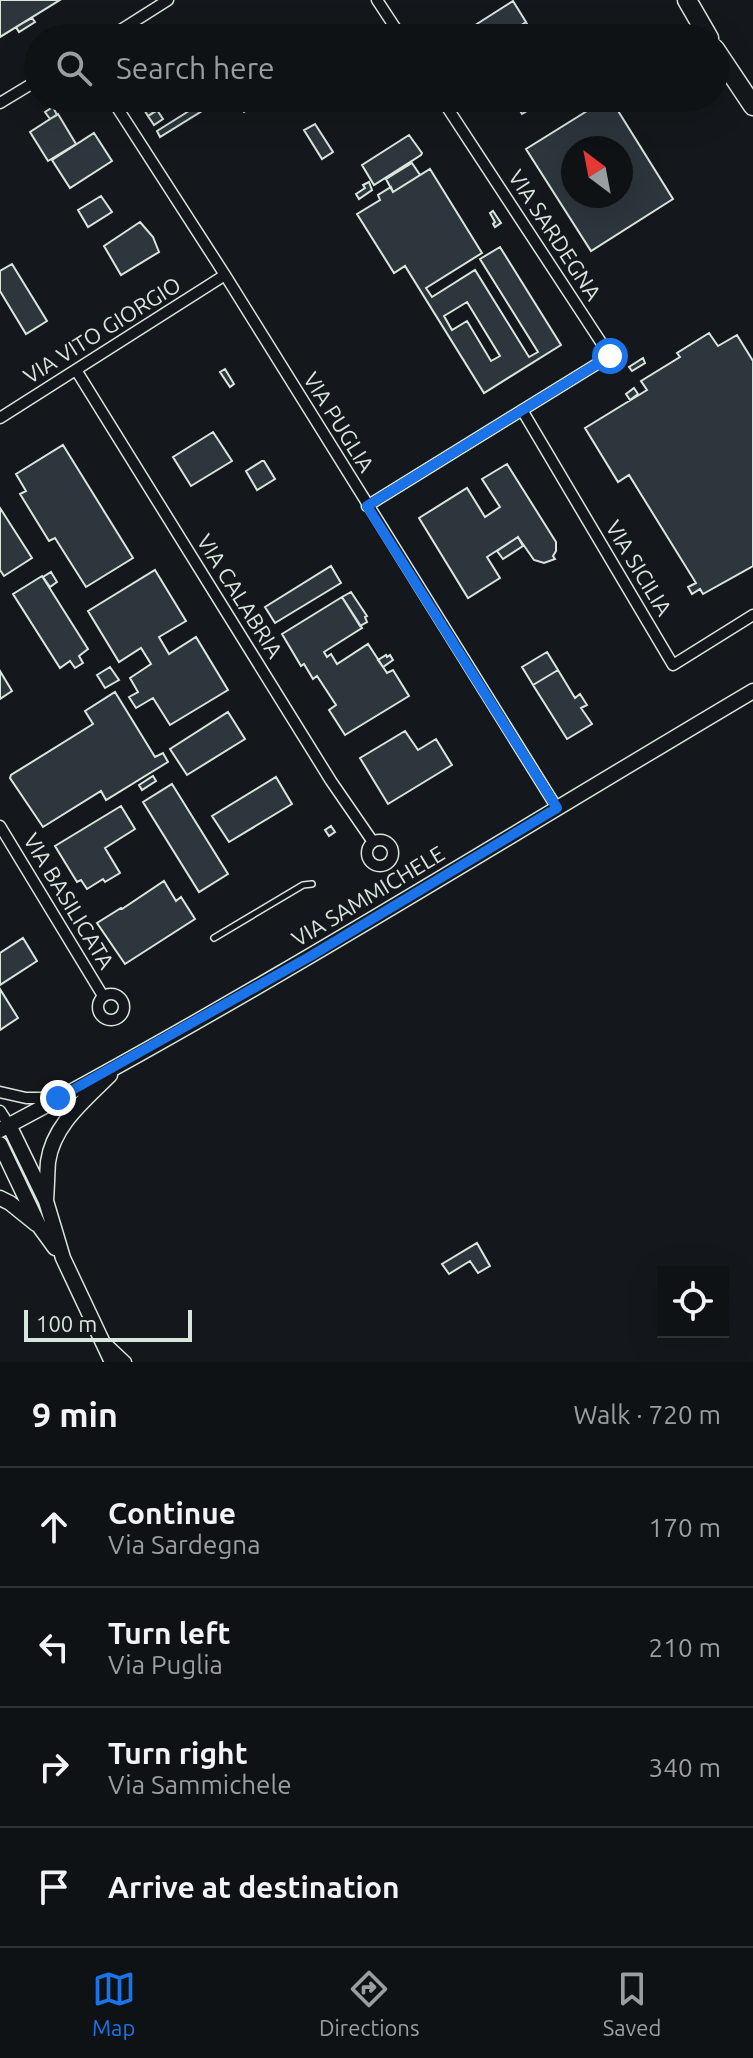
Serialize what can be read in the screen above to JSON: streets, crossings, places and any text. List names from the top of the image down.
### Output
{
  "streets": {
    "main road": ["VIA SAMMICHELE"],
    "street": [
      "VIA SARDEGNA",
      "VIA VITO GIORGIO",
      "VIA PUGLIA",
      "VIA SICILIA",
      "VIA CALABRIA",
      "VIA BASILICATA"
    ]
  },
  "crossings": [
    ["VIA SARDEGNA", "VIA PUGLIA"],
    ["VIA SARDEGNA", "VIA SICILIA"],
    ["VIA VITO GIORGIO", "VIA PUGLIA"],
    ["VIA VITO GIORGIO", "VIA CALABRIA"],
    ["VIA PUGLIA", "VIA SAMMICHELE"]
  ],
  "scale_bar": "100 m",
  "north": "top left",
  "page": {
    "search": "Search here",
    "scale": "100 m",
    "heading": ["9 min", "Walk · 720 m"],
    "list": [
      ["Continue", "Via Sardegna", "170 m"],
      ["Turn left", "Via Puglia", "210 m"],
      ["Turn right", "Via Sammichele", "340 m"],
      "Arrive at destination"
    ],
    "nav": ["Map", "Directions", "Saved"]
  }
}
